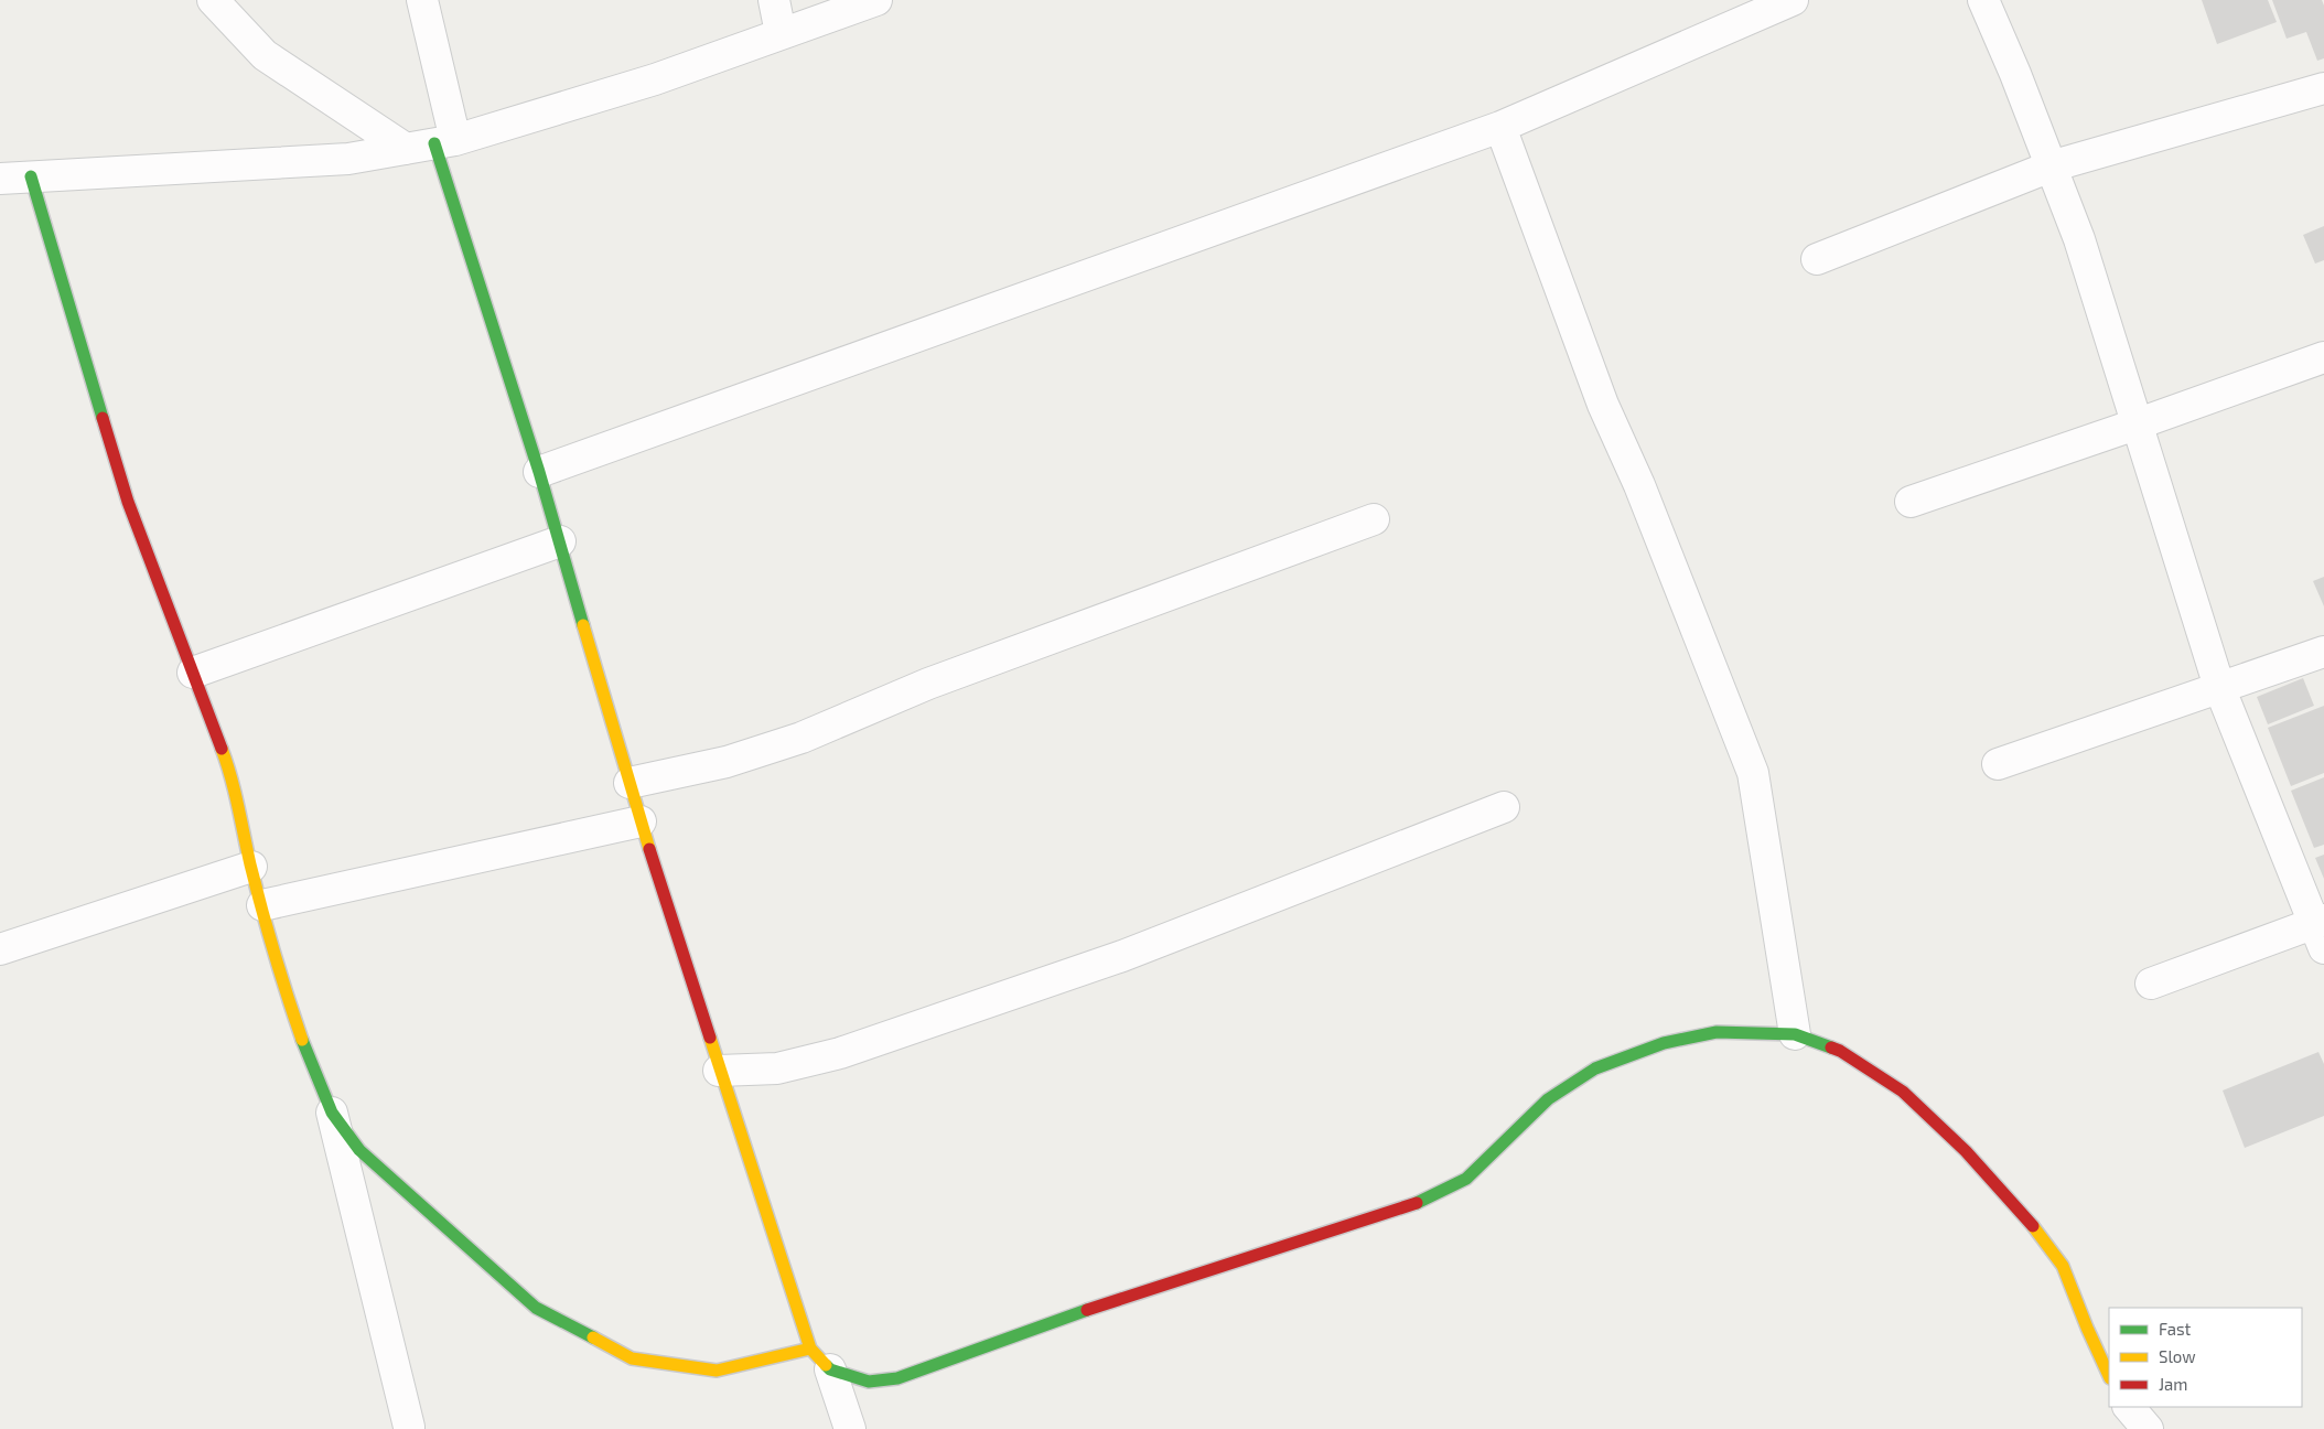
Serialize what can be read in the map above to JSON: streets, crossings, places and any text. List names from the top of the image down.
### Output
{
  "legend": ["Fast", "Slow", "Jam"]
}
